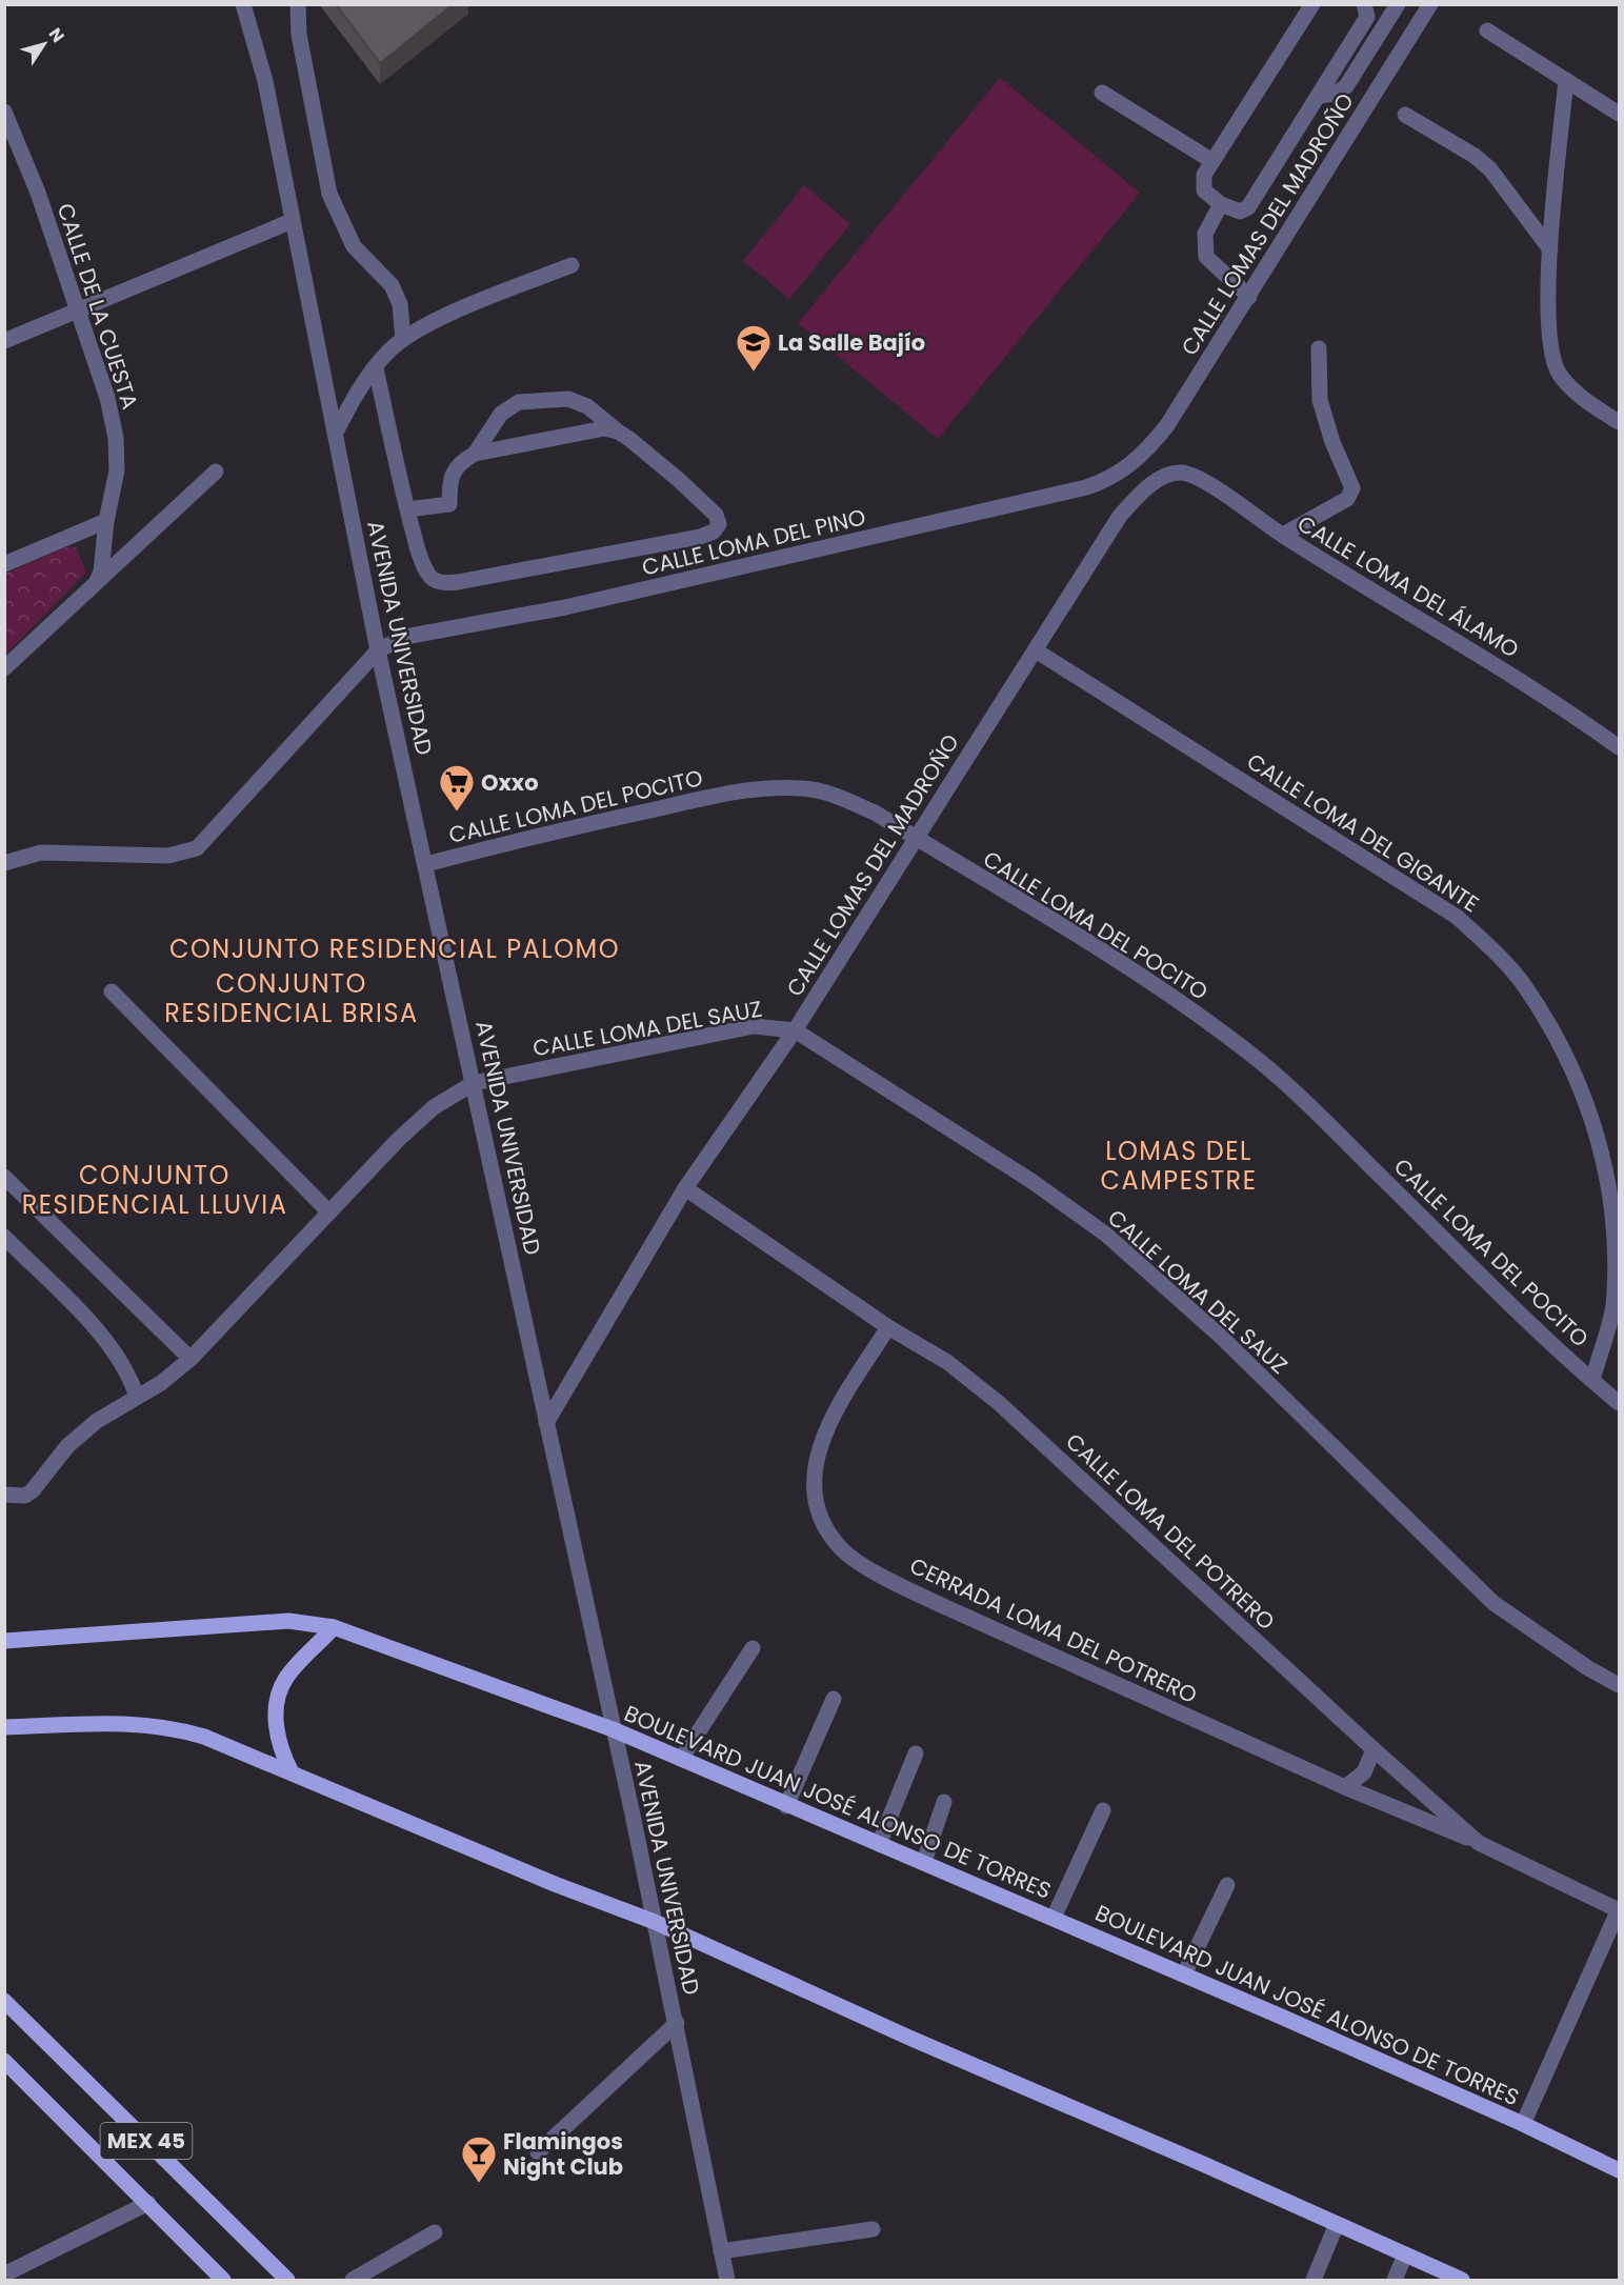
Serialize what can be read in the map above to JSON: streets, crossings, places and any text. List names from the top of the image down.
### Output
{
  "streets": {
    "main road": ["BOULEVARD JUAN JOSÉ ALONSO DE TORRES", "MEX 45"],
    "street": [
      "CALLE LOMAS DEL MADROÑO",
      "CALLE DE LA CUESTA",
      "CALLE LOMA DEL PINO",
      "CALLE LOMA DEL ÁLAMO",
      "AVENIDA UNIVERSIDAD",
      "CALLE LOMA DEL POCITO",
      "CALLE LOMA DEL GIGANTE",
      "CALLE LOMA DEL SAUZ",
      "CALLE LOMA DEL POTRERO",
      "CERRADA LOMA DEL POTRERO"
    ]
  },
  "crossings": [
    ["CALLE LOMAS DEL MADROÑO", "CALLE LOMA DEL PINO"],
    ["CALLE LOMAS DEL MADROÑO", "CALLE LOMA DEL ÁLAMO"],
    ["CALLE LOMAS DEL MADROÑO", "AVENIDA UNIVERSIDAD"],
    ["CALLE LOMAS DEL MADROÑO", "CALLE LOMA DEL POCITO"],
    ["CALLE LOMAS DEL MADROÑO", "CALLE LOMA DEL GIGANTE"],
    ["CALLE LOMAS DEL MADROÑO", "CALLE LOMA DEL SAUZ"],
    ["CALLE LOMAS DEL MADROÑO", "CALLE LOMA DEL POTRERO"],
    ["CALLE LOMA DEL PINO", "AVENIDA UNIVERSIDAD"],
    ["AVENIDA UNIVERSIDAD", "CALLE LOMA DEL POCITO"],
    ["AVENIDA UNIVERSIDAD", "CALLE LOMA DEL SAUZ"],
    ["AVENIDA UNIVERSIDAD", "BOULEVARD JUAN JOSÉ ALONSO DE TORRES"],
    ["CALLE LOMA DEL POCITO", "CALLE LOMA DEL GIGANTE"],
    ["CALLE LOMA DEL POTRERO", "CERRADA LOMA DEL POTRERO"]
  ],
  "districts": [
    "CONJUNTO RESIDENCIAL PALOMO",
    "CONJUNTO RESIDENCIAL BRISA",
    "LOMAS DEL CAMPESTRE",
    "CONJUNTO RESIDENCIAL LLUVIA"
  ],
  "places": {
    "school or university": ["La Salle Bajío"],
    "supermarket": ["Oxxo"],
    "bar": ["Flamingos Night Club"]
  },
  "north": "top right"
}
